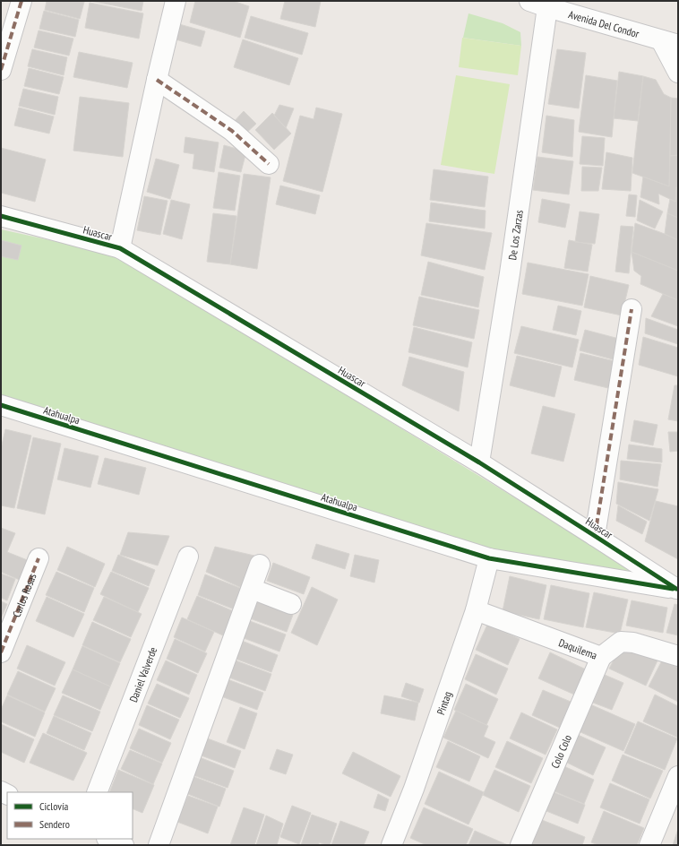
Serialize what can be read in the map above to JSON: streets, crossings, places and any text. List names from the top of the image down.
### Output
{
  "streets": {
    "street": [
      "Avenida Del Condor",
      "Huascar",
      "De Los Zarzas",
      "Atahualpa",
      "Carlos Rosas",
      "Daquilema",
      "Daniel Valverde",
      "Pintag",
      "Colo Colo"
    ]
  },
  "crossings": [
    ["Avenida Del Condor", "De Los Zarzas"],
    ["Huascar", "De Los Zarzas"],
    ["Huascar", "Atahualpa"],
    ["Atahualpa", "Pintag"],
    ["Daquilema", "Pintag"],
    ["Daquilema", "Colo Colo"]
  ],
  "legend": ["Ciclovía", "Sendero"]
}
